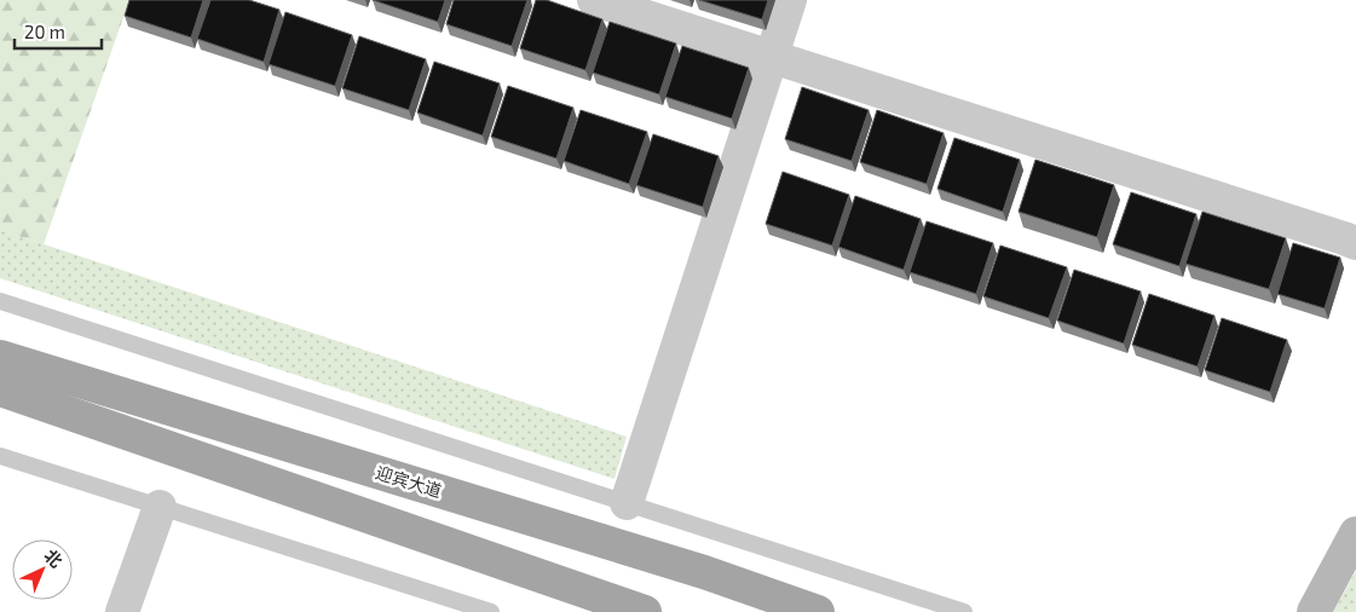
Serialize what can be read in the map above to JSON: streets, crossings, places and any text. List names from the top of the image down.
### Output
{
  "streets": {
    "main road": ["迎宾大道"]
  },
  "scale_bar": "20 m",
  "north": "top right"
}
